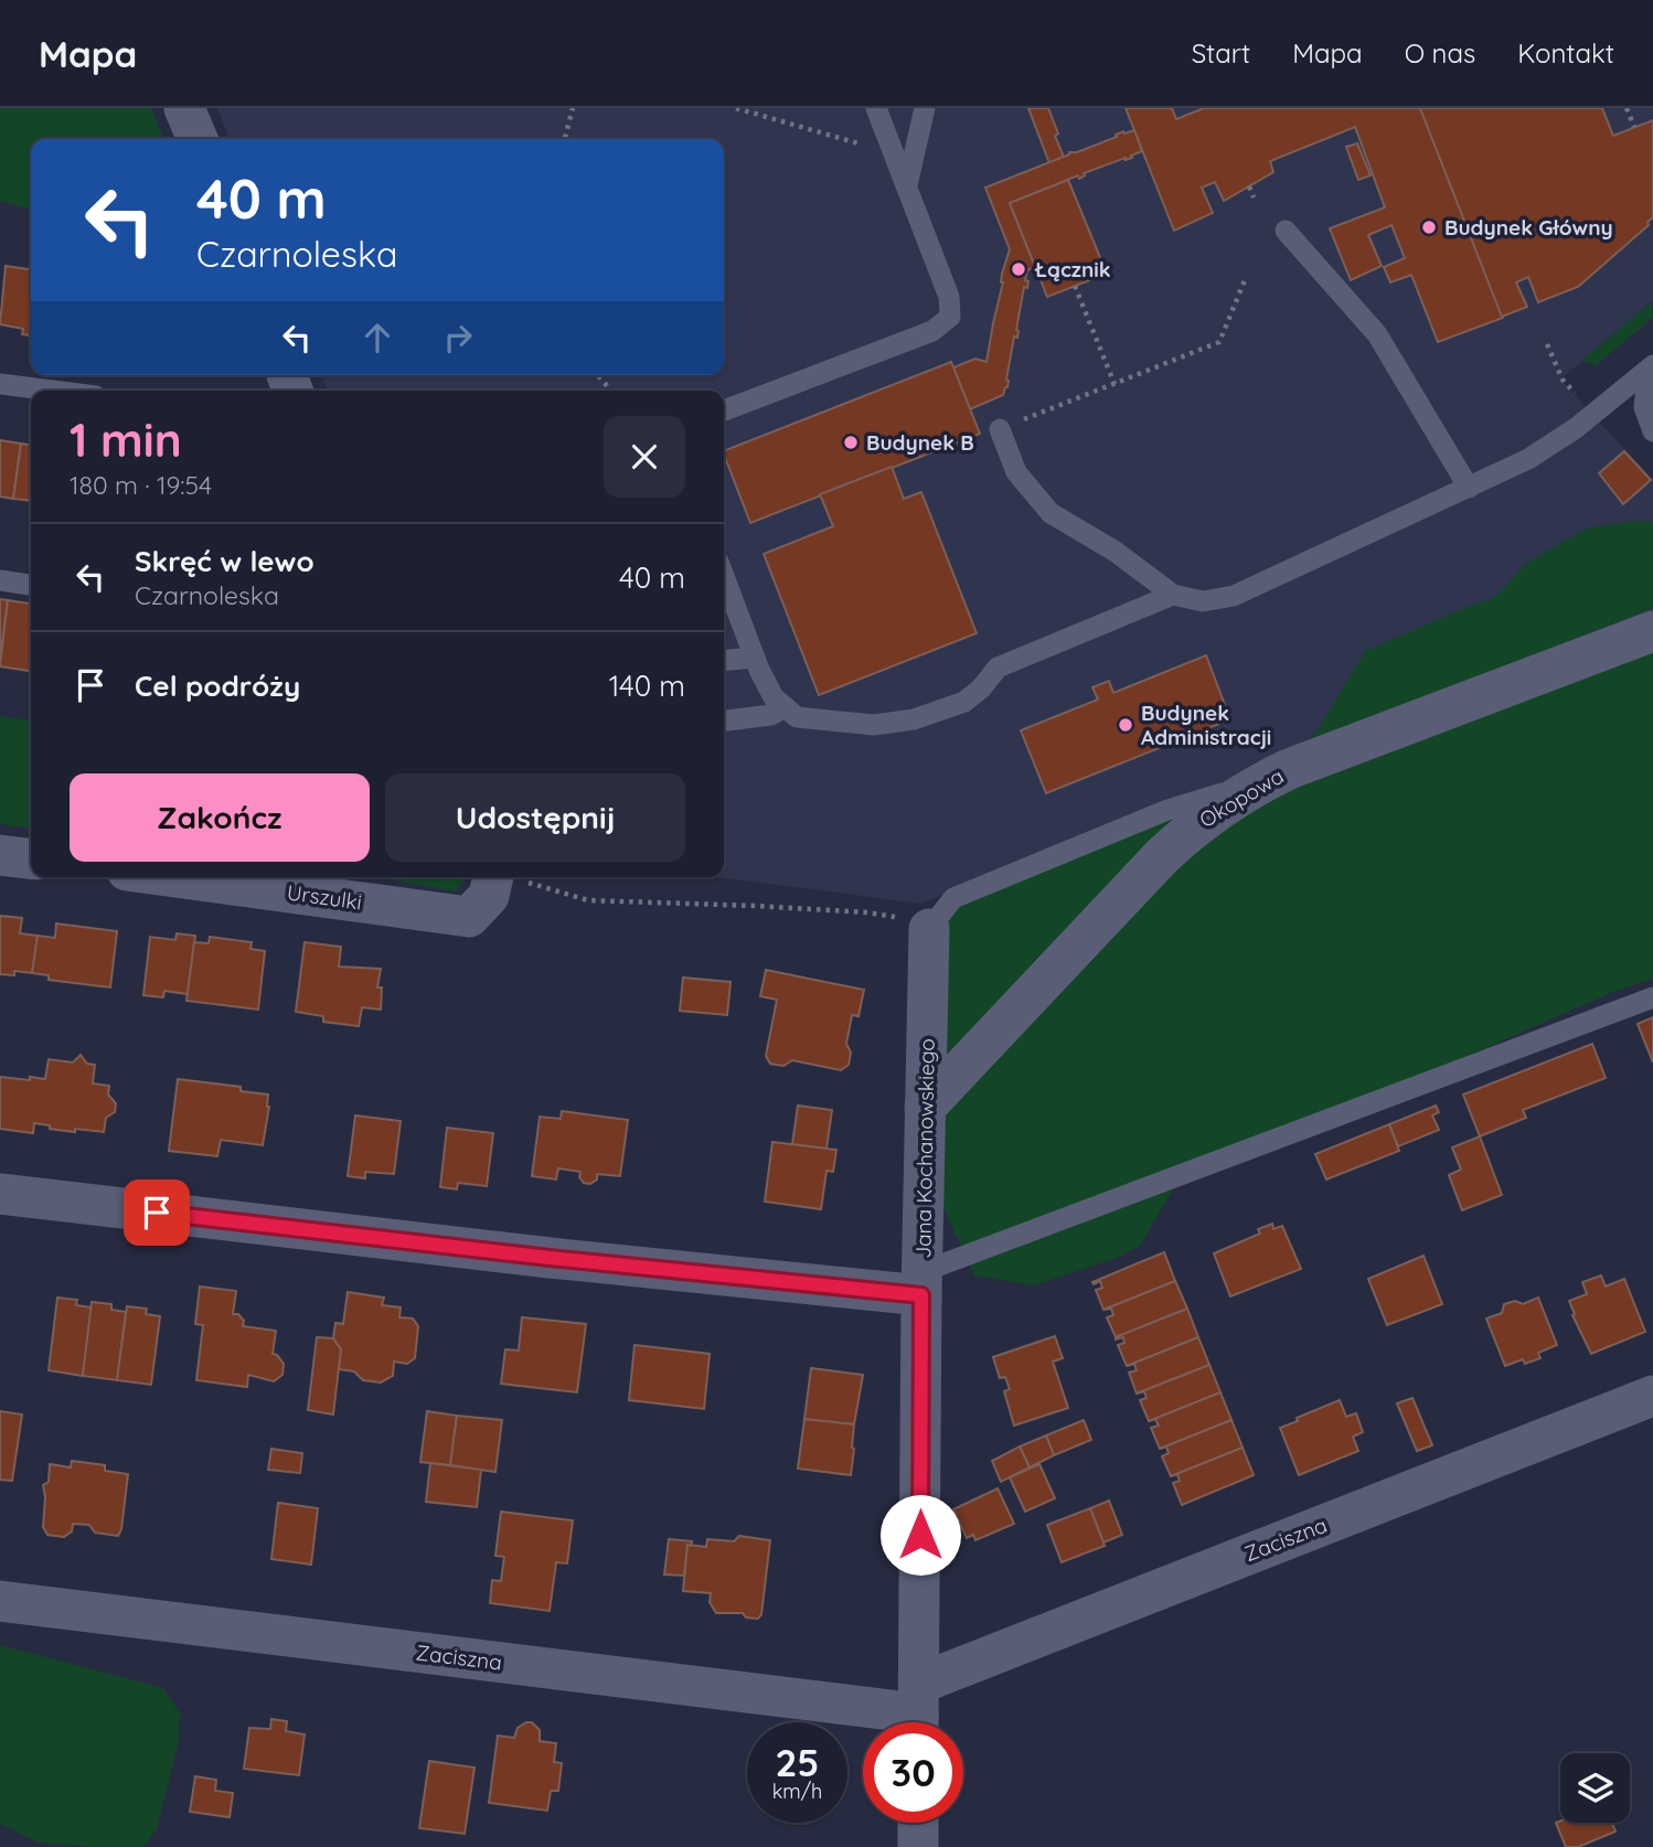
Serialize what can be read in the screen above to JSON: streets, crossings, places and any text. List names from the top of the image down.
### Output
{
  "streets": {
    "street": [
      "Okopowa",
      "Urszulki",
      "Jana Kochanowskiego",
      "Zaciszna"
    ]
  },
  "crossings": [
    ["Okopowa", "Jana Kochanowskiego"],
    ["Jana Kochanowskiego", "Zaciszna"]
  ],
  "places": [
    "Budynek Główny",
    "Łącznik",
    "Budynek B",
    "Budynek Administracji"
  ],
  "page": {
    "header": "Mapa",
    "nav": [
      "Start",
      "Mapa",
      "O nas",
      "Kontakt"
    ],
    "turn": ["40 m", "Czarnoleska"],
    "heading": ["1 min", "180 m · 19:54"],
    "list": [
      {
        "name": "Skręć w lewo",
        "note": "Czarnoleska",
        "value": "40 m"
      },
      {
        "name": "Cel podróży",
        "value": "140 m"
      }
    ],
    "buttons": ["Zakończ", "Udostępnij"],
    "speed": "25 km/h",
    "limit": "30"
  }
}
